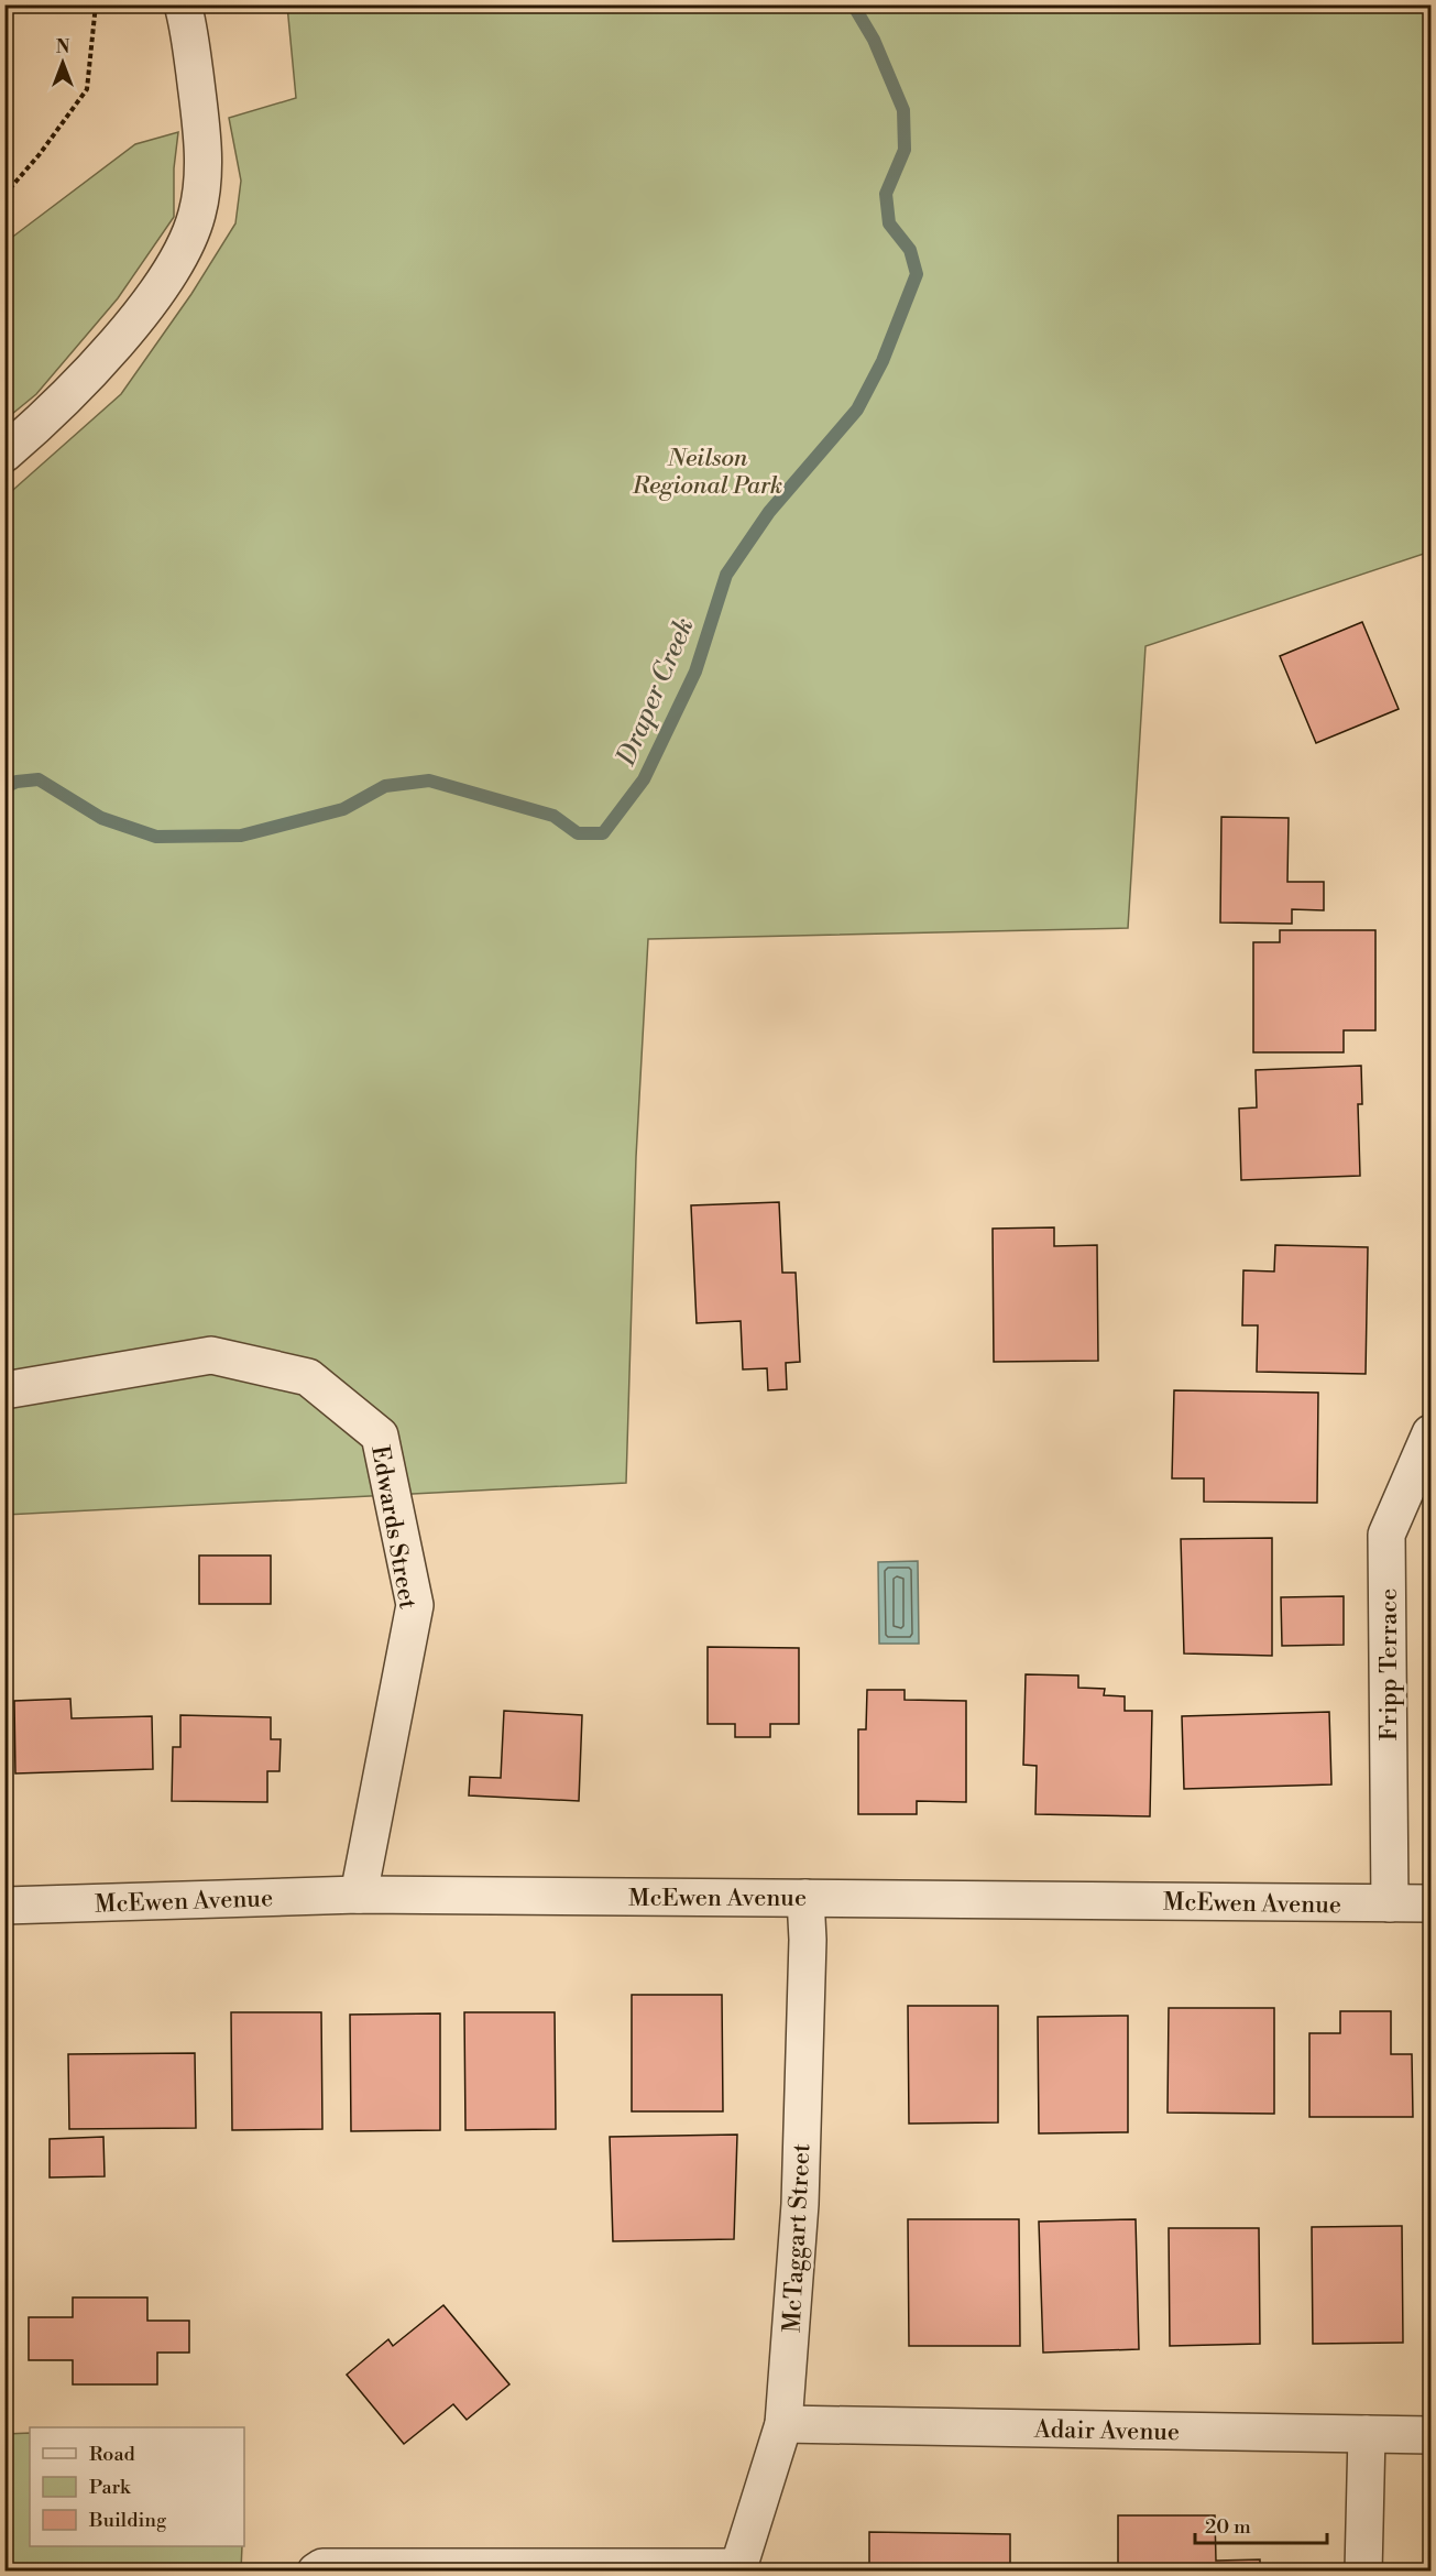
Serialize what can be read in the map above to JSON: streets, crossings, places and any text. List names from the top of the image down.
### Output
{
  "streets": {
    "street": [
      "Edwards Street",
      "Fripp Terrace",
      "McEwen Avenue",
      "McTaggart Street",
      "Adair Avenue"
    ]
  },
  "crossings": [
    ["Edwards Street", "McEwen Avenue"],
    ["Fripp Terrace", "McEwen Avenue"],
    ["McEwen Avenue", "McTaggart Street"],
    ["McTaggart Street", "Adair Avenue"]
  ],
  "water": ["Draper Creek"],
  "parks": ["Neilson Regional Park"],
  "legend": ["Road", "Park", "Building"],
  "scale_bar": "20 m",
  "north": "top"
}
